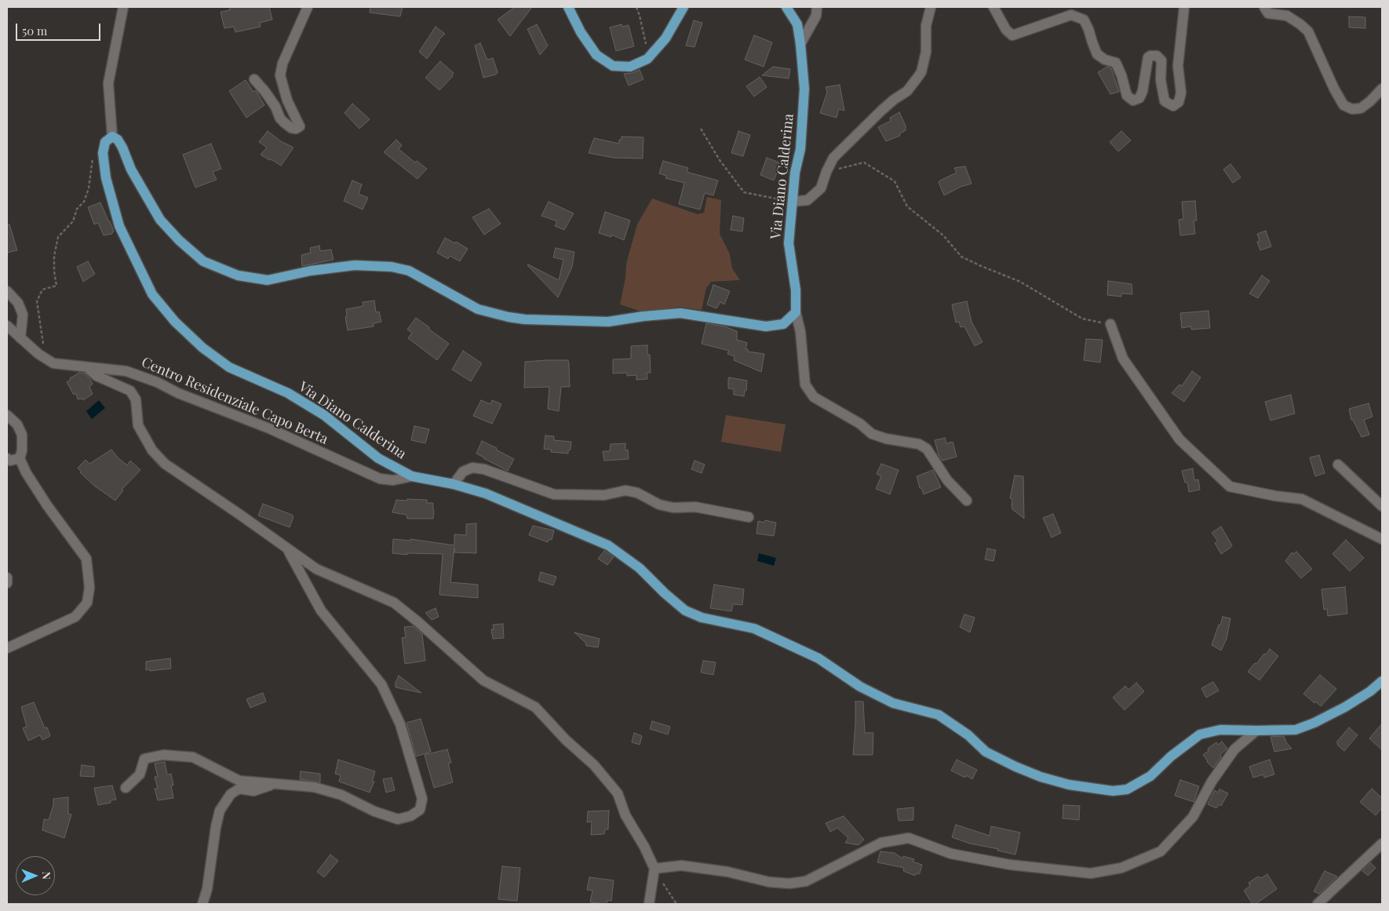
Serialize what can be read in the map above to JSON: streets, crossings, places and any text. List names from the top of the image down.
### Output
{
  "streets": {
    "main road": ["Via Diano Calderina"],
    "street": ["Centro Residenziale Capo Berta"]
  },
  "crossings": [
    ["Via Diano Calderina", "Centro Residenziale Capo Berta"]
  ],
  "scale_bar": "50 m",
  "north": "right"
}
